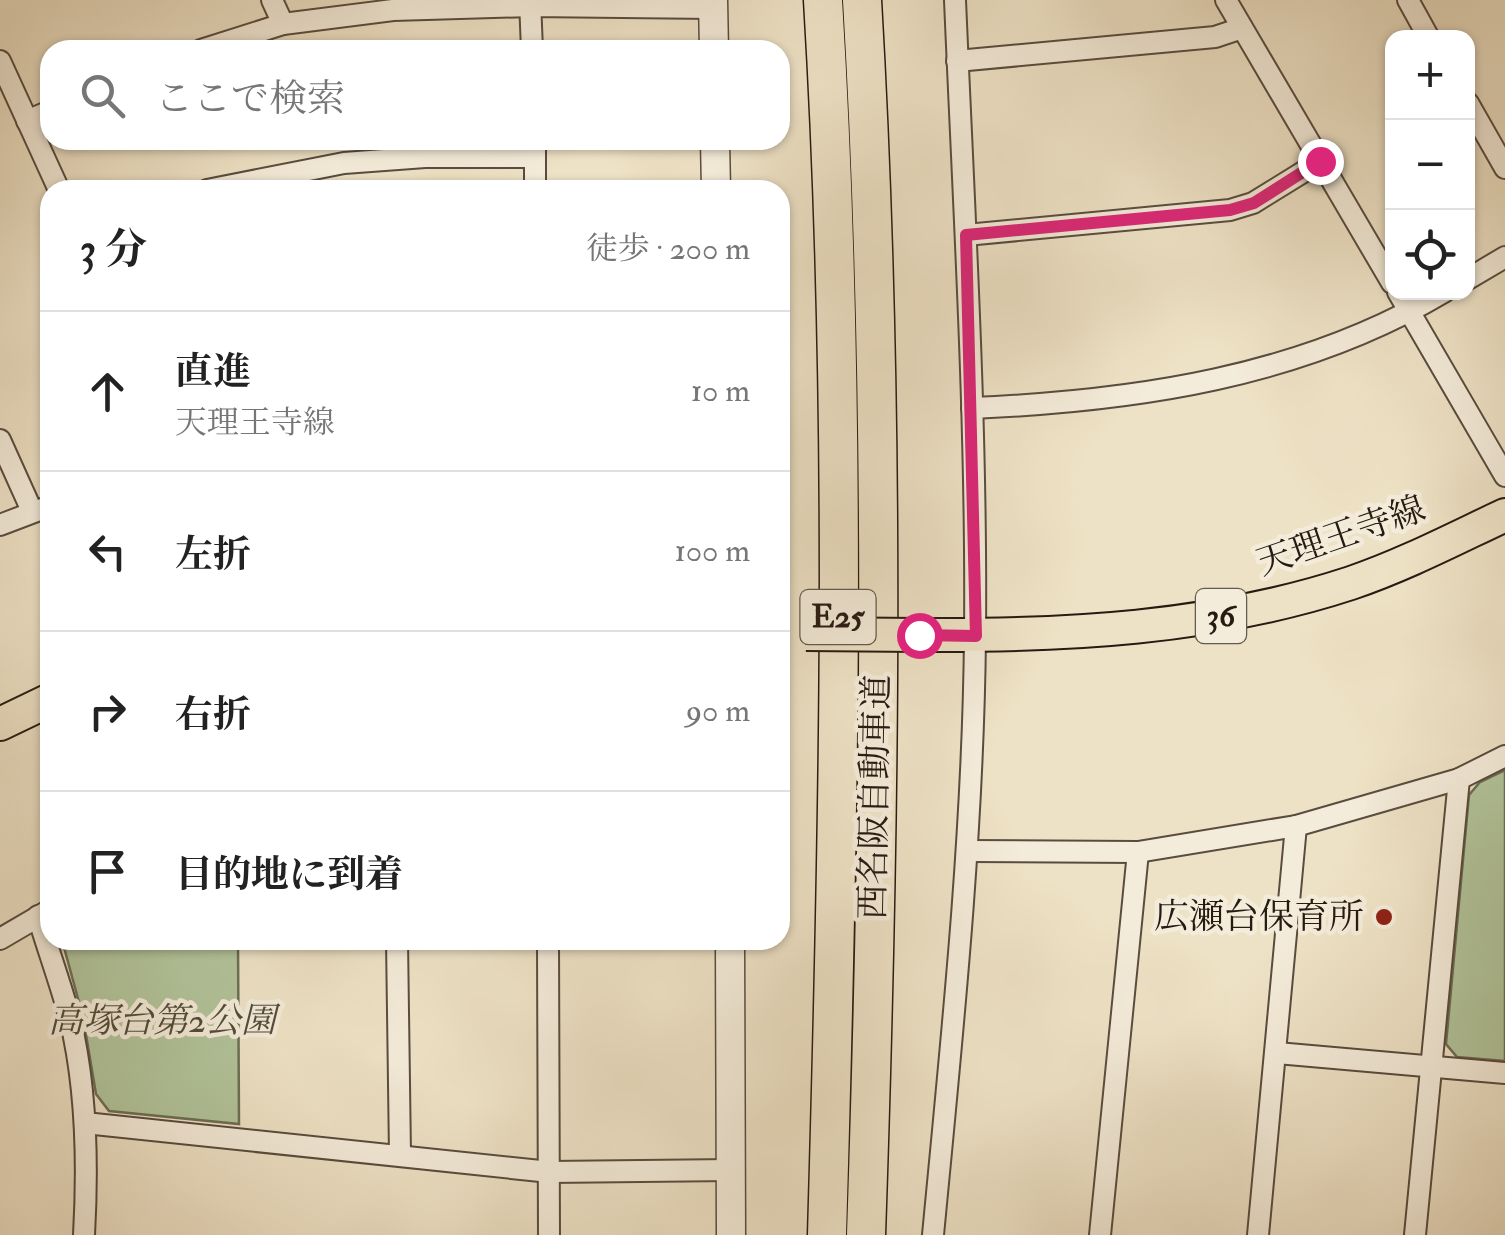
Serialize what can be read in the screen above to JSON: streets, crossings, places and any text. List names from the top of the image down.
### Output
{
  "streets": {
    "highway": ["E25", "西名阪自動車道"],
    "main road": ["天理王寺線", "36"]
  },
  "parks": ["高塚台第2公園"],
  "places": ["広瀬台保育所"],
  "page": {
    "map_buttons": ["+", "−"],
    "search": "ここで検索",
    "heading": ["3 分", "徒歩 · 200 m"],
    "list": [
      ["直進", "天理王寺線", "10 m"],
      ["左折", "100 m"],
      ["右折", "90 m"],
      "目的地に到着"
    ]
  }
}
